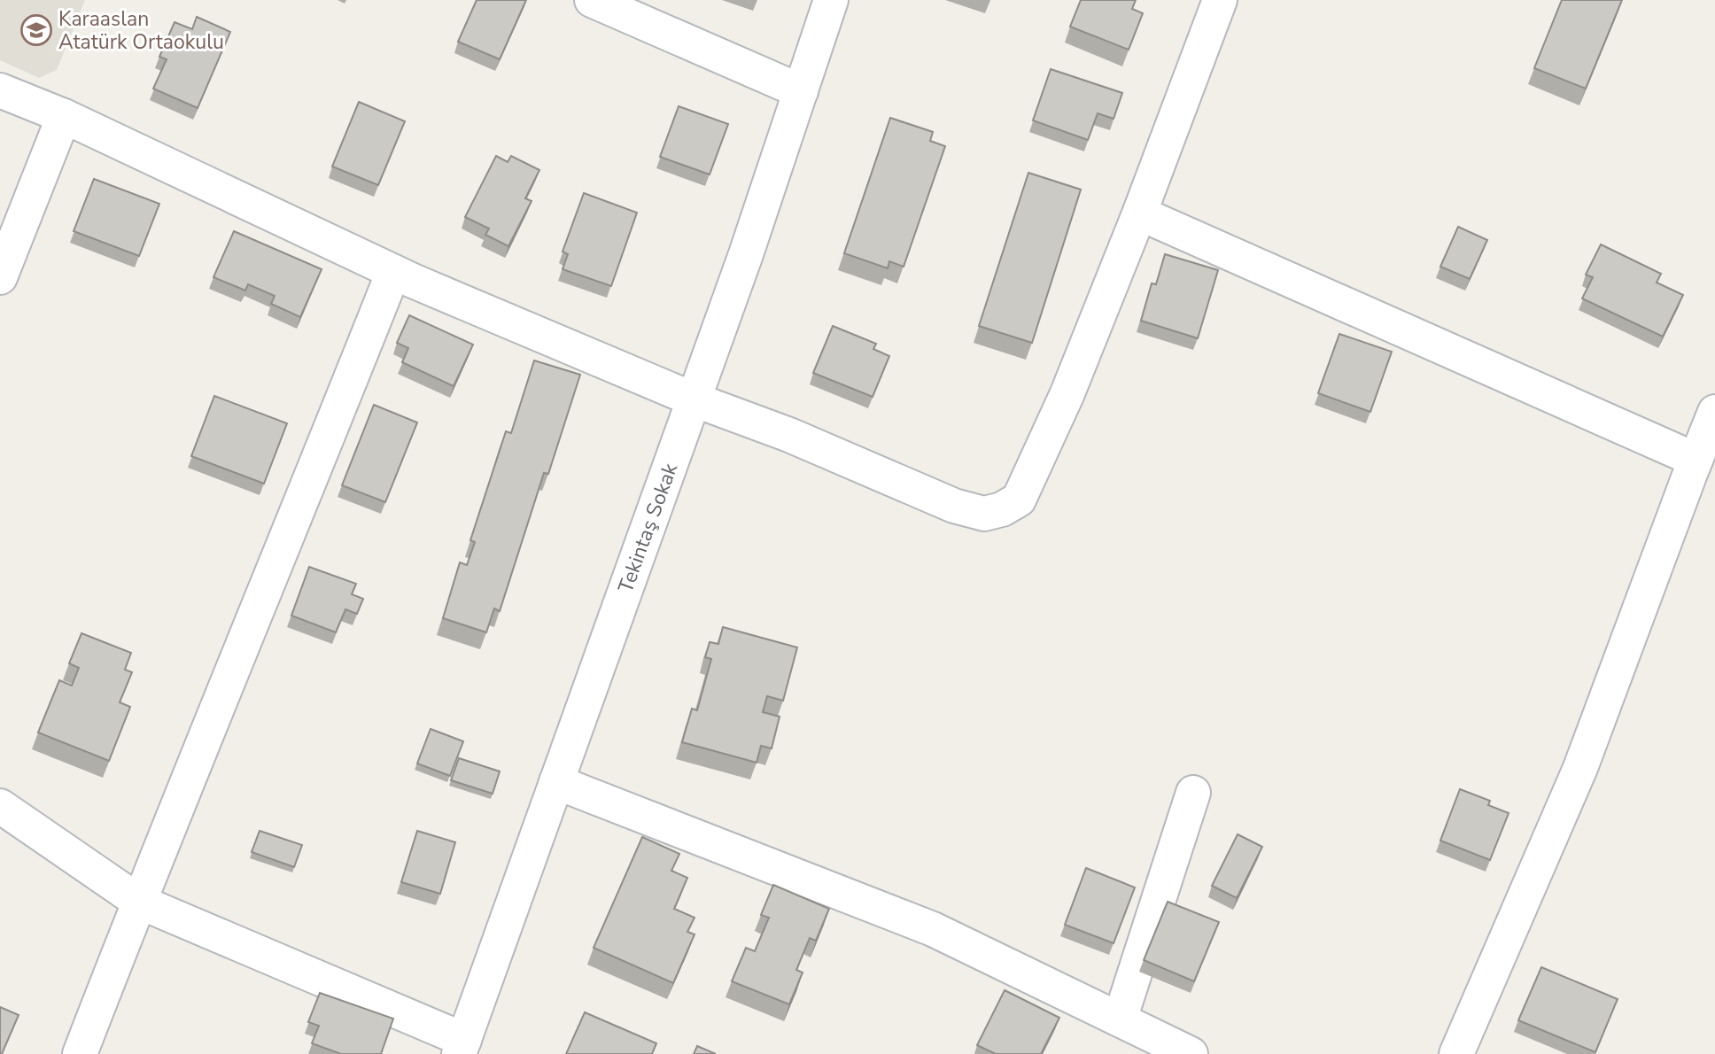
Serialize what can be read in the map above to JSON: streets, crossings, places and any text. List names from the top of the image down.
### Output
{
  "streets": {
    "street": ["Tekintaş Sokak"]
  },
  "places": {
    "school or university": ["Karaaslan Atatürk Ortaokulu"]
  }
}
